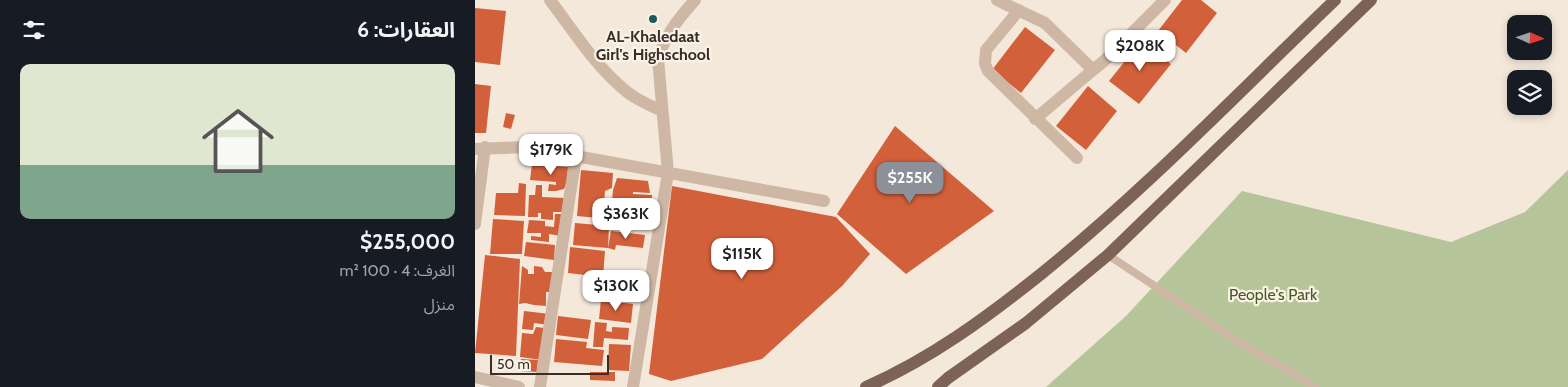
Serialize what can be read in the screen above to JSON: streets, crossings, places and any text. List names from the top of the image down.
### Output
{
  "parks": ["People's Park"],
  "places": ["AL-Khaledaat Girl's Highschool"],
  "scale_bar": "50 m",
  "north": "right",
  "page": {
    "heading": "العقارات: 6",
    "price": [
      "$208K",
      "$179K",
      "$255K",
      "$363K",
      "$115K",
      "$130K"
    ],
    "list": [
      {
        "name": "$255,000",
        "note": "الغرف: 4 · 100 m² · منزل"
      }
    ],
    "scale": "50 m"
  }
}
